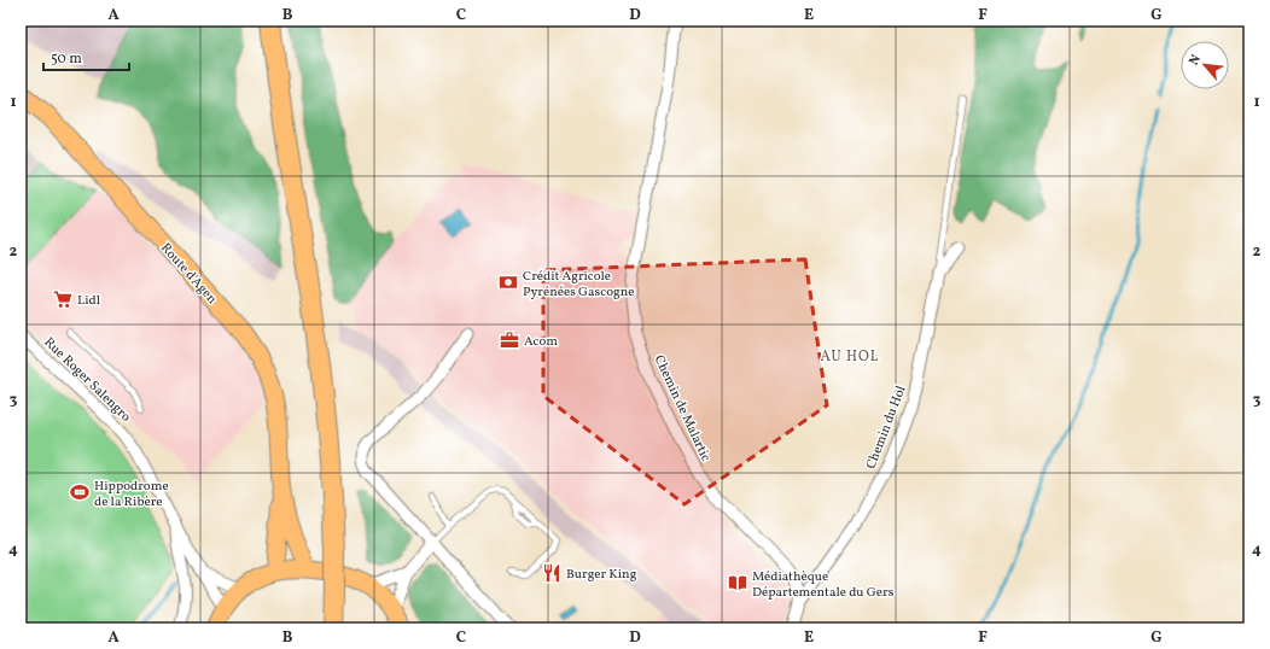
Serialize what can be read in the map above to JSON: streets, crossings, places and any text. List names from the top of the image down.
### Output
{
  "streets": {
    "main road": ["Route d'Agen"],
    "street": ["Rue Roger Salengro", "Chemin de Malartic", "Chemin du Hol"]
  },
  "crossings": [
    ["Chemin de Malartic", "Chemin du Hol"]
  ],
  "districts": ["AU HOL"],
  "places": {
    "bank": ["Crédit Agricole Pyrénées Gascogne"],
    "supermarket": ["Lidl"],
    "office": ["Acom"],
    "sports": ["Hippodrome de la Ribère"],
    "restaurant": ["Burger King"],
    "library": ["Médiathèque Départementale du Gers"]
  },
  "scale_bar": "50 m",
  "north": "top left",
  "grid": {
    "columns": [
      "A",
      "B",
      "C",
      "D",
      "E",
      "F",
      "G"
    ],
    "rows": [
      "1",
      "2",
      "3",
      "4"
    ]
  }
}
